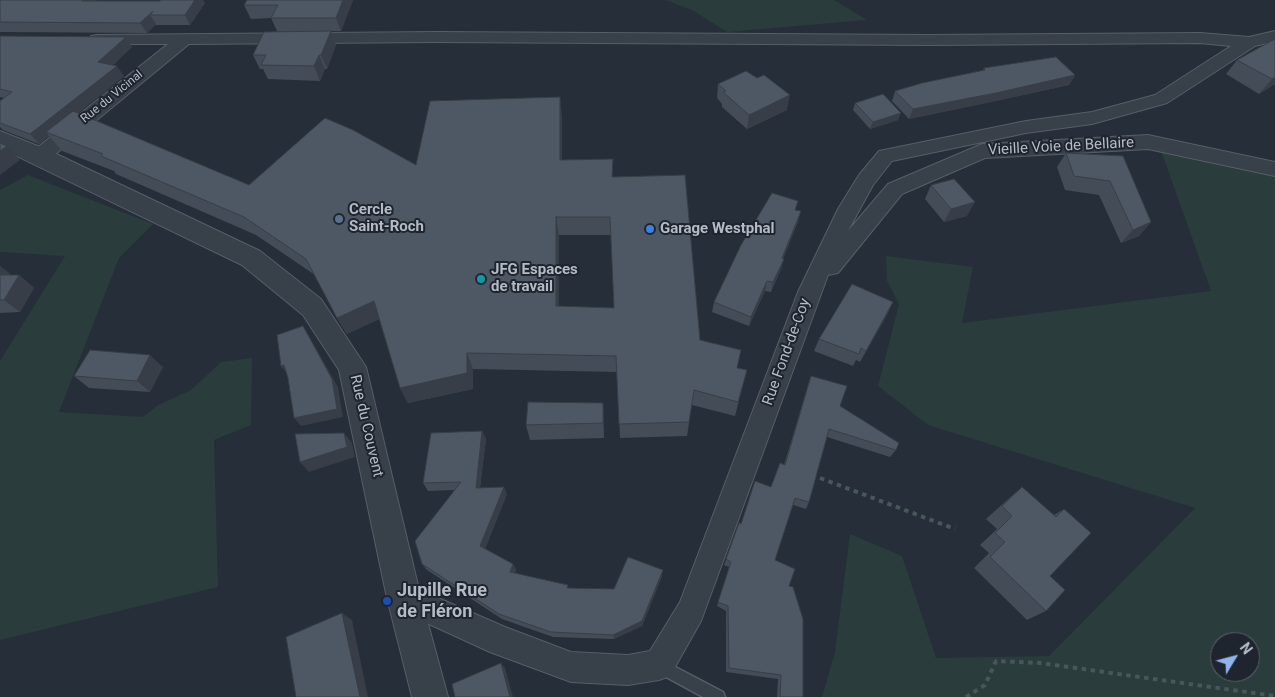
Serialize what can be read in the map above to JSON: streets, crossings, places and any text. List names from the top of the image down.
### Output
{
  "streets": {
    "street": [
      "Rue du Vicinal",
      "Vieille Voie de Bellaire",
      "Rue Fond-de-Coy",
      "Rue du Couvent"
    ]
  },
  "crossings": [
    ["Rue du Vicinal", "Rue du Couvent"],
    ["Vieille Voie de Bellaire", "Rue Fond-de-Coy"]
  ],
  "places": [
    "Cercle Saint-Roch",
    "Garage Westphal",
    "JFG Espaces de travail",
    "Jupille Rue de Fléron"
  ],
  "north": "top right"
}
